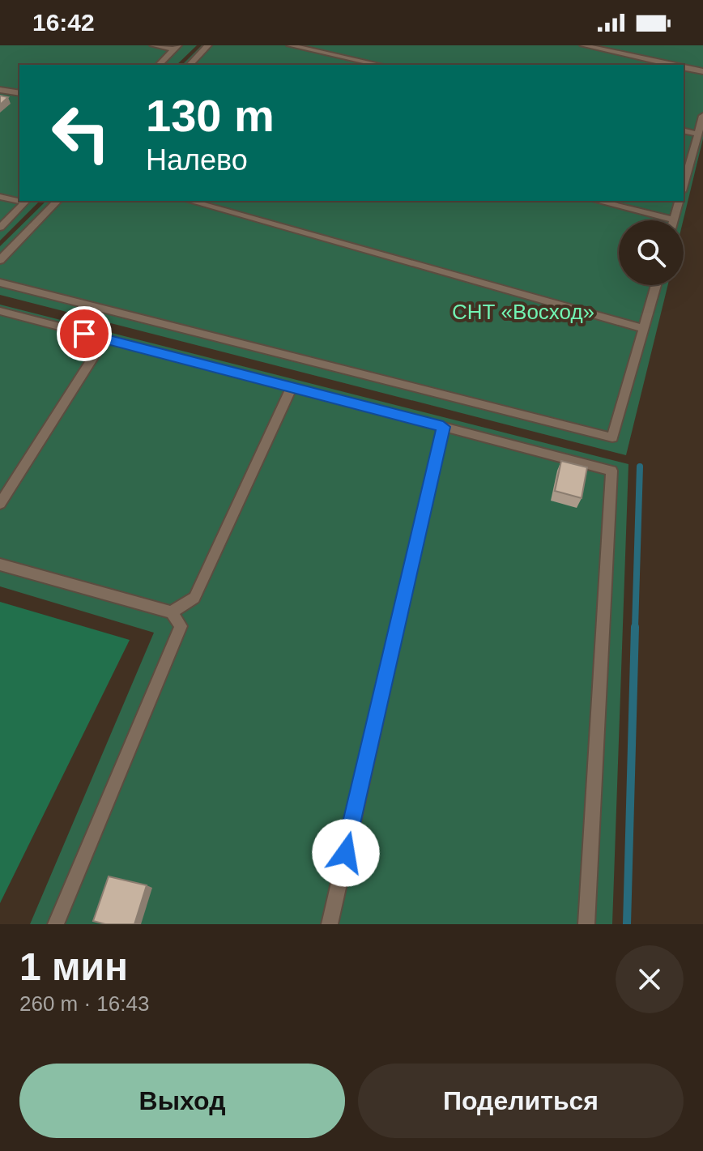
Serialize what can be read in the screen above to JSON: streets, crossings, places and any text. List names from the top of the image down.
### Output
{
  "parks": ["СНТ «Восход»"],
  "page": {
    "status": "16:42",
    "turn": ["130 m", "Налево"],
    "heading": ["1 мин", "260 m · 16:43"],
    "buttons": ["Выход", "Поделиться"]
  }
}
